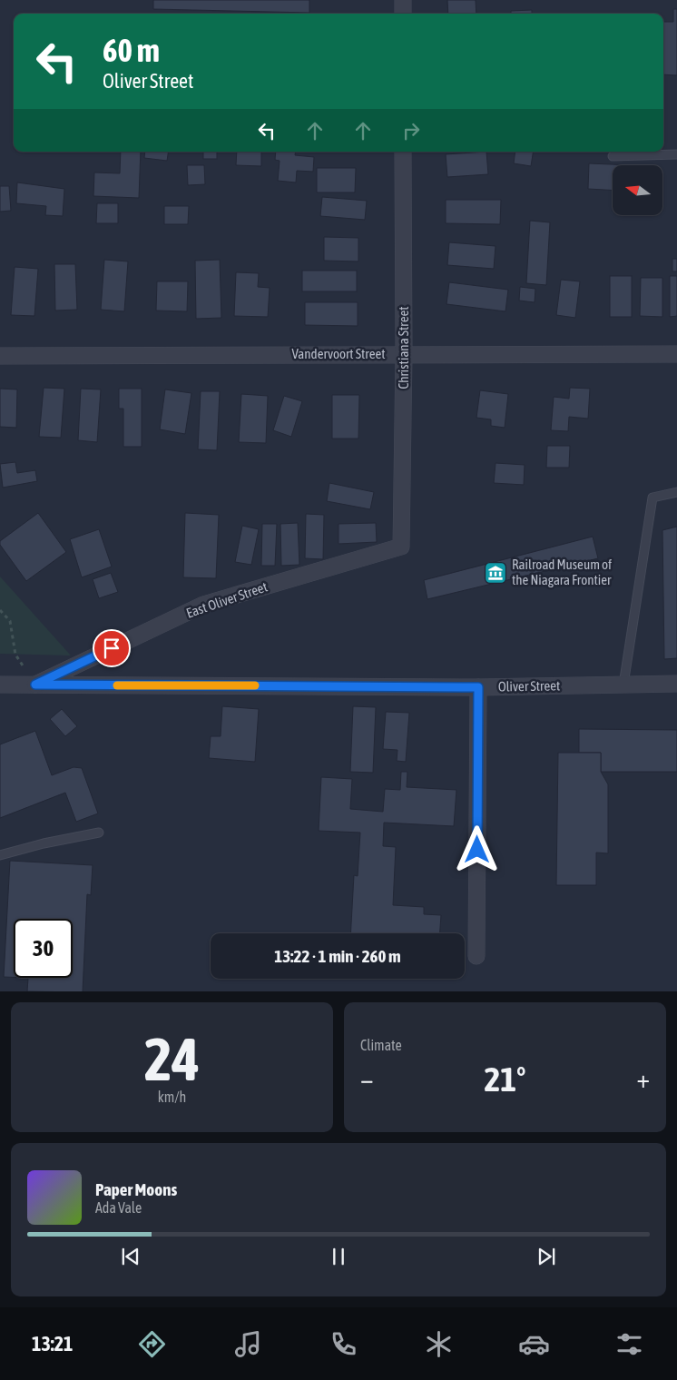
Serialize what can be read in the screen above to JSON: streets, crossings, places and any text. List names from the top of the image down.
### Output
{
  "streets": {
    "street": [
      "Christiana Street",
      "Vandervoort Street",
      "East Oliver Street",
      "Oliver Street"
    ]
  },
  "crossings": [
    ["Christiana Street", "Vandervoort Street"],
    ["Christiana Street", "East Oliver Street"],
    ["East Oliver Street", "Oliver Street"]
  ],
  "places": {
    "museum": ["Railroad Museum of the Niagara Frontier"]
  },
  "north": "left",
  "page": {
    "turn": ["60 m", "Oliver Street"],
    "limit": "30",
    "trip": "13:22 · 1 min · 260 m",
    "tile": [
      ["24", "km/h"],
      "Climate"
    ],
    "heat": ["−", "21°", "+"],
    "song": ["Paper Moons", "Ada Vale"],
    "tabs": "13:21"
  }
}
